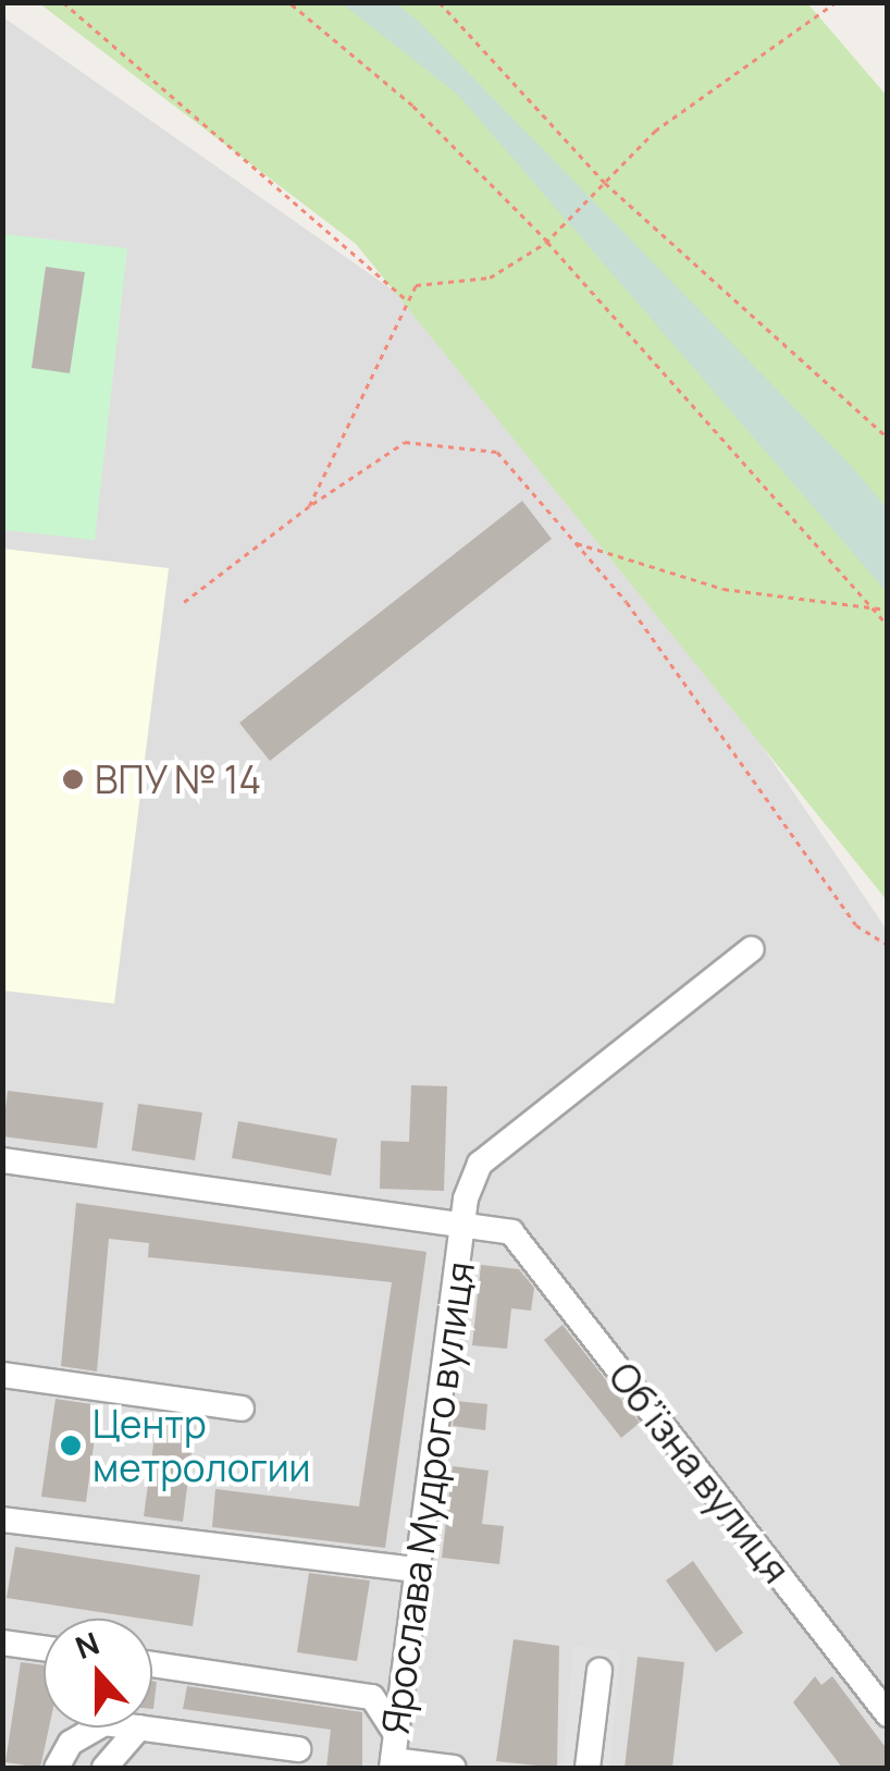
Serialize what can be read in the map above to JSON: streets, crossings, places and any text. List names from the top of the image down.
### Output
{
  "streets": {
    "street": ["Об’їзна вулиця", "Ярослава Мудрого вулиця"]
  },
  "crossings": [
    ["Об’їзна вулиця", "Ярослава Мудрого вулиця"]
  ],
  "places": ["ВПУ № 14", "Центр метрологии"],
  "north": "top"
}
